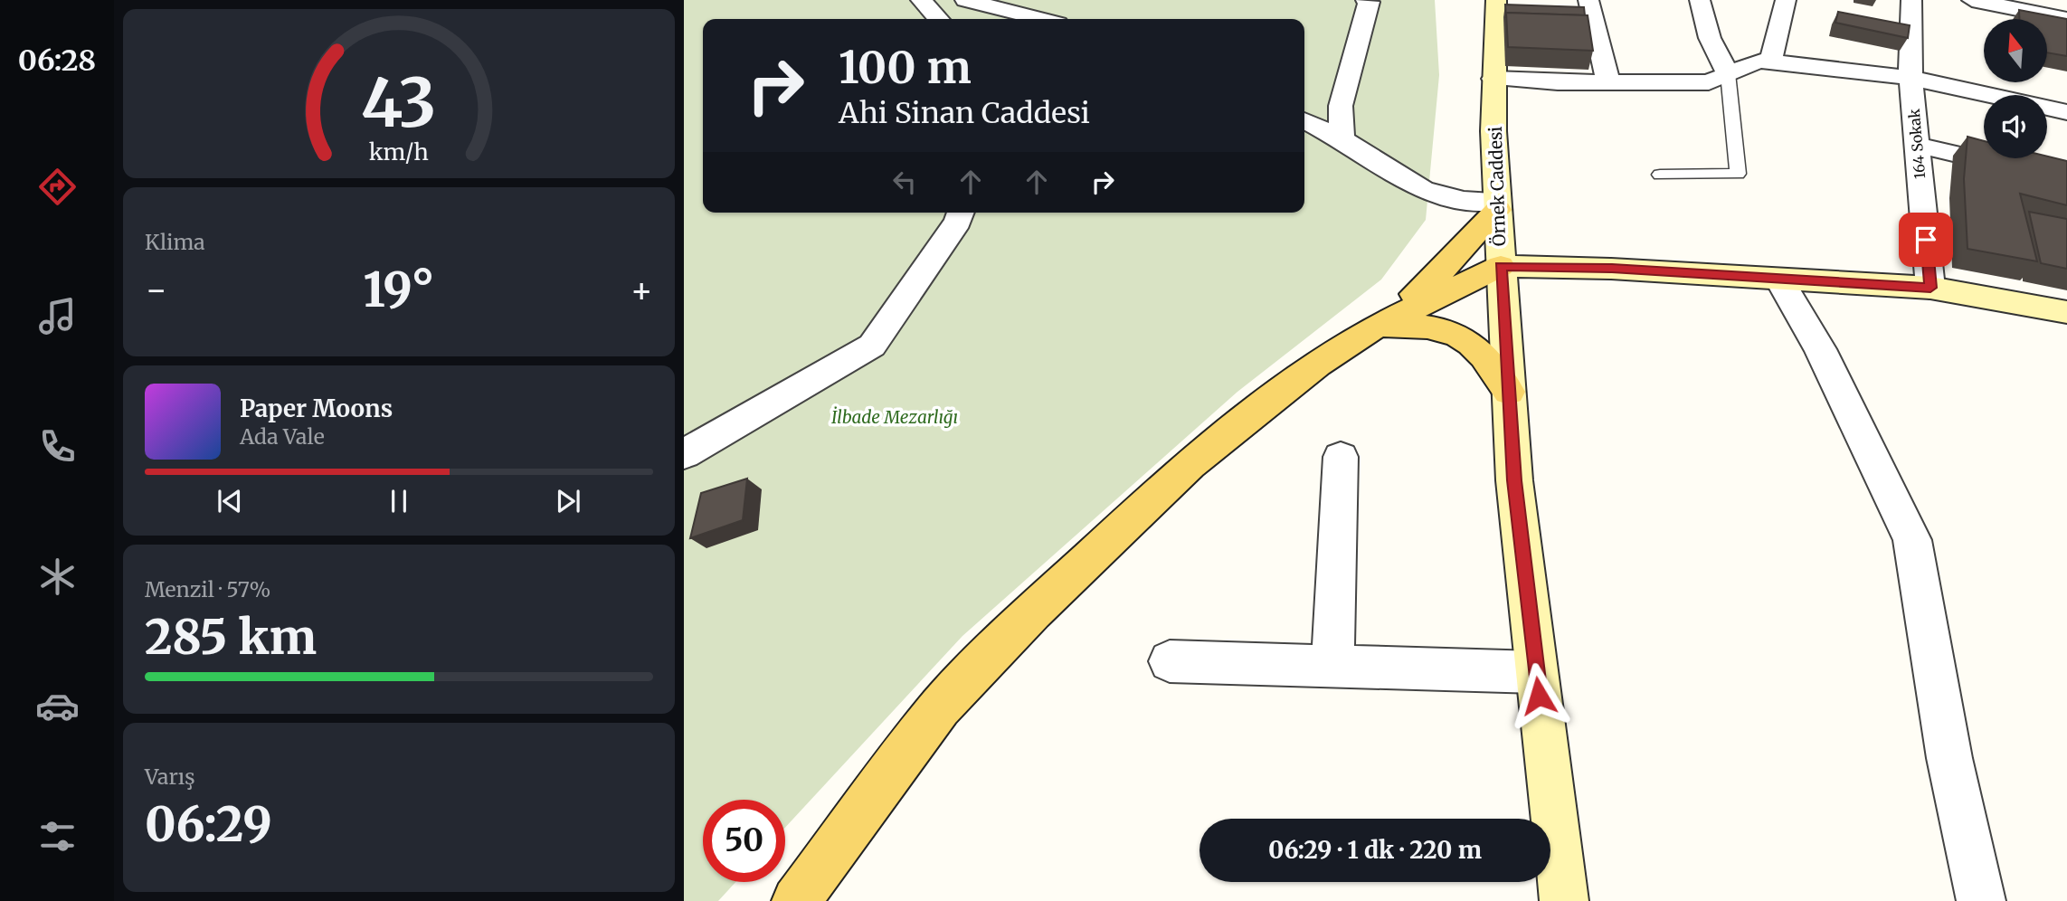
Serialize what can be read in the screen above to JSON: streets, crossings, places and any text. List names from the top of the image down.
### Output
{
  "streets": {
    "main road": ["Örnek Caddesi"],
    "street": ["164 Sokak"]
  },
  "parks": ["İlbade Mezarlığı"],
  "north": "top",
  "page": {
    "tabs": "06:28",
    "turn": ["100 m", "Ahi Sinan Caddesi"],
    "tile": [
      "Klima",
      ["Menzil · 57%", "285 km"],
      ["Varış", "06:29"]
    ],
    "heat": ["−", "19°", "+"],
    "song": ["Paper Moons", "Ada Vale"],
    "limit": "50",
    "trip": "06:29 · 1 dk · 220 m",
    "gauge": ["43", "km/h"]
  }
}
